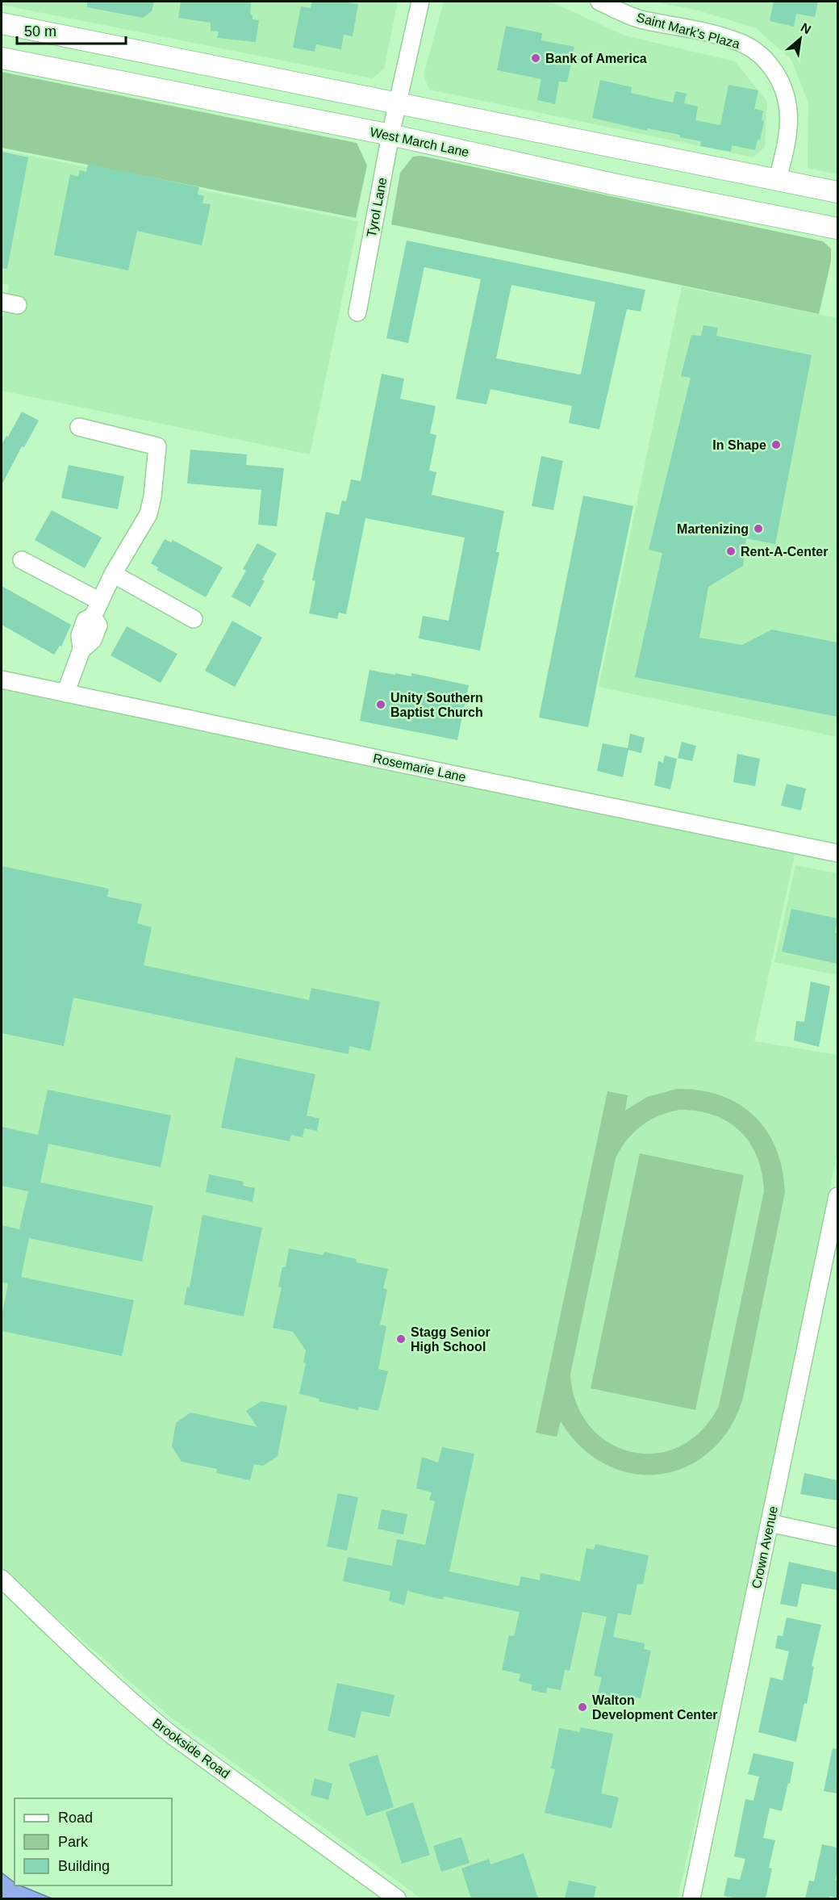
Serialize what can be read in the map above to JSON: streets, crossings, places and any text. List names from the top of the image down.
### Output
{
  "streets": {
    "main road": ["West March Lane"],
    "street": [
      "Saint Mark's Plaza",
      "Tyrol Lane",
      "Rosemarie Lane",
      "Crown Avenue",
      "Brookside Road"
    ]
  },
  "crossings": [
    ["West March Lane", "Tyrol Lane"]
  ],
  "places": [
    "Bank of America",
    "In Shape",
    "Martenizing",
    "Rent-A-Center",
    "Unity Southern Baptist Church",
    "Stagg Senior High School",
    "Walton Development Center"
  ],
  "legend": ["Road", "Park", "Building"],
  "scale_bar": "50 m",
  "north": "top right"
}
